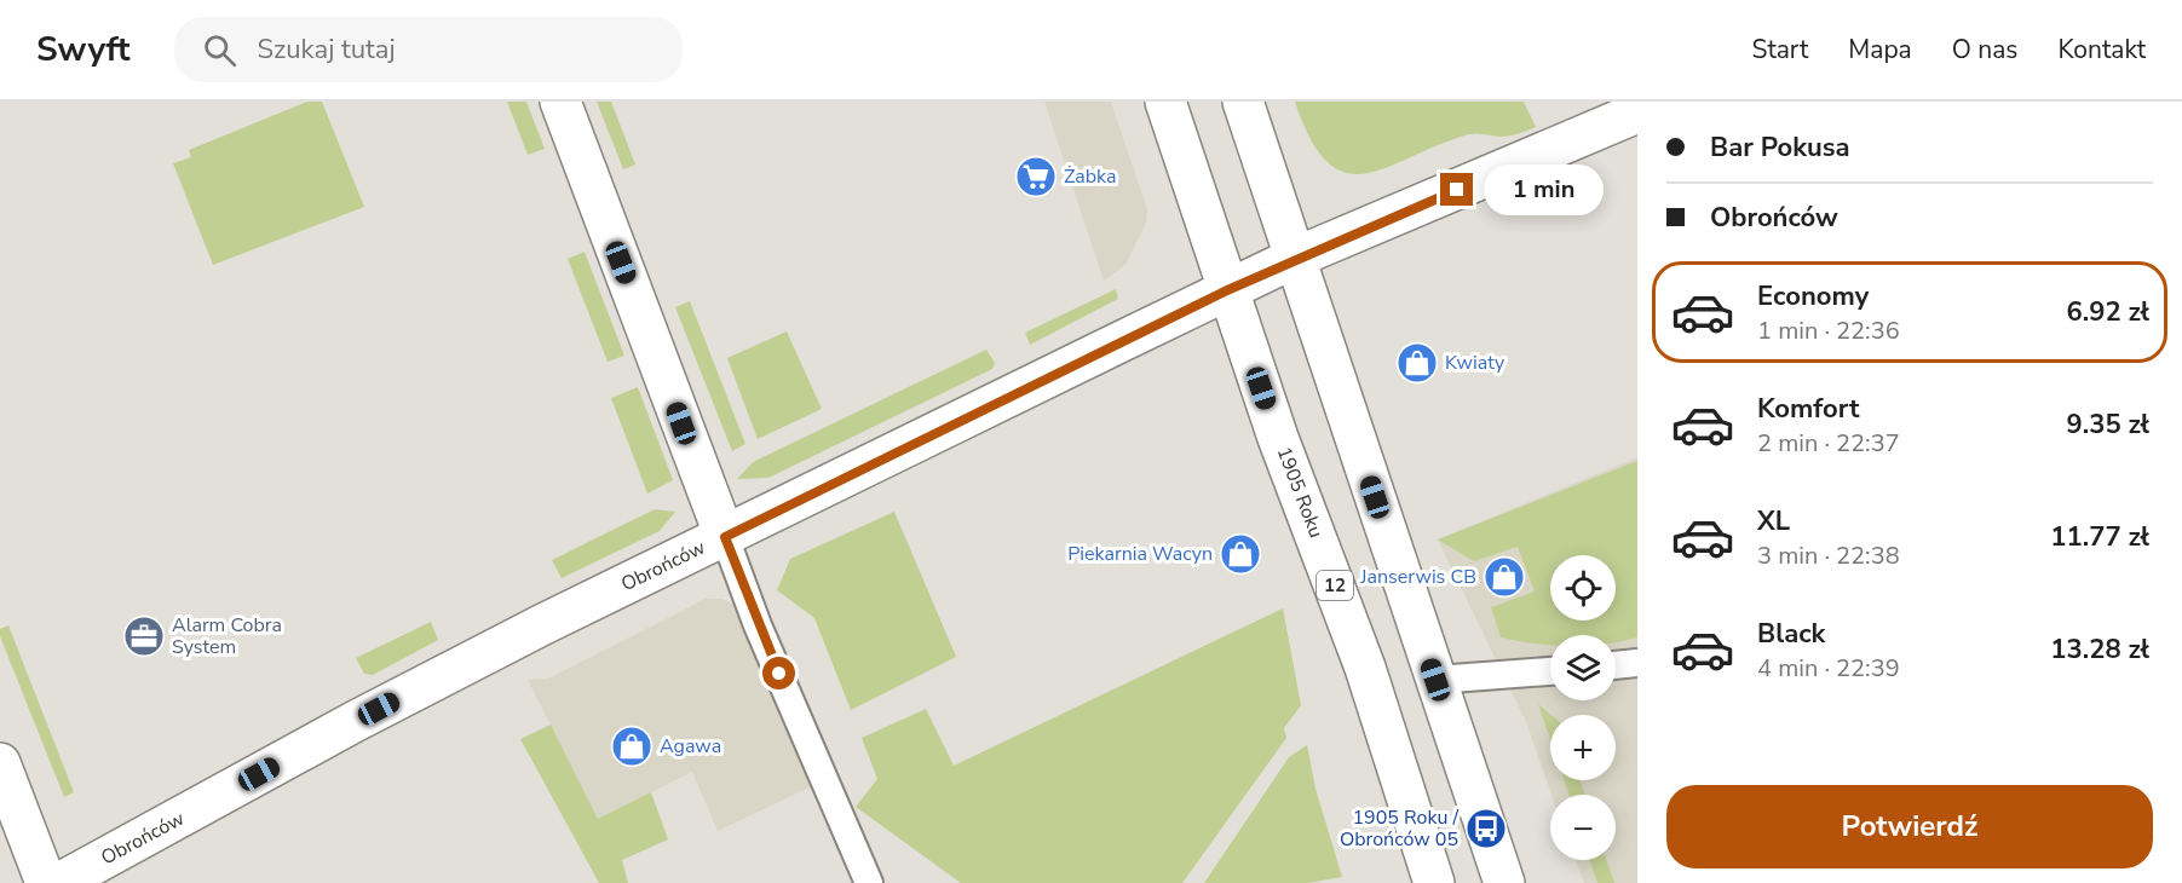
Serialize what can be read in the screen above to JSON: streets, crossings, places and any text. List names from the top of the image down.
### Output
{
  "streets": {
    "street": ["1905 Roku", "Obrońców", "12"]
  },
  "crossings": [
    ["1905 Roku", "Obrońców"]
  ],
  "places": {
    "supermarket": ["Żabka"],
    "shop": [
      "Kwiaty",
      "Piekarnia Wacyn",
      "Janserwis CB",
      "Agawa"
    ],
    "office": ["Alarm Cobra System"],
    "bus stop": ["1905 Roku / Obrońców 05"]
  },
  "page": {
    "header": "Swyft",
    "search": "Szukaj tutaj",
    "nav": [
      "Start",
      "Mapa",
      "O nas",
      "Kontakt"
    ],
    "banner": ["Bar Pokusa", "Obrońców"],
    "bubble": "1 min",
    "list": [
      {
        "name": "Economy",
        "note": "1 min · 22:36",
        "value": "6.92 zł"
      },
      {
        "name": "Komfort",
        "note": "2 min · 22:37",
        "value": "9.35 zł"
      },
      {
        "name": "XL",
        "note": "3 min · 22:38",
        "value": "11.77 zł"
      },
      {
        "name": "Black",
        "note": "4 min · 22:39",
        "value": "13.28 zł"
      }
    ],
    "map_buttons": ["+", "−"],
    "buttons": "Potwierdź"
  }
}
